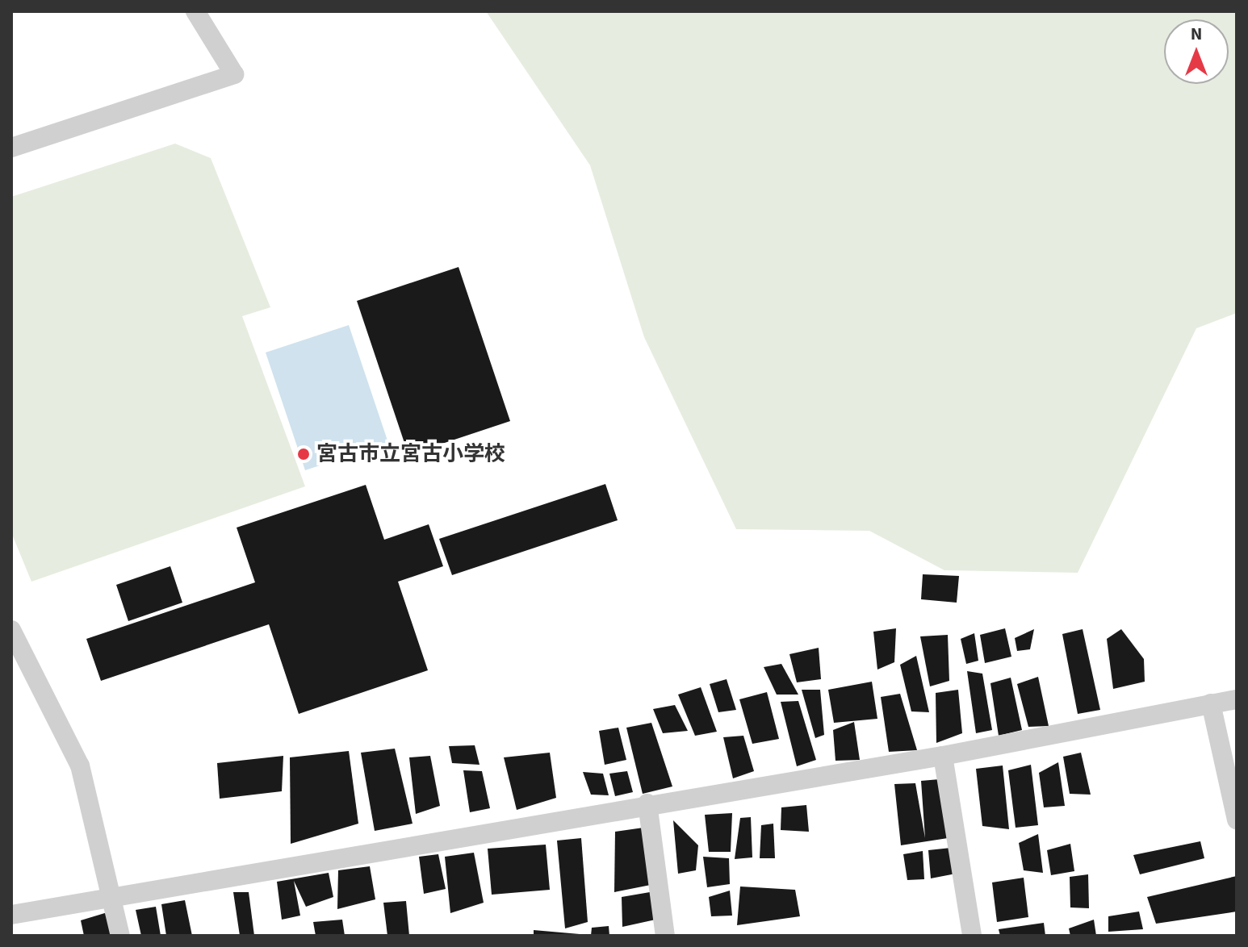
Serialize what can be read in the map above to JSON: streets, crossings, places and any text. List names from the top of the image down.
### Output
{
  "places": ["宮古市立宮古小学校"],
  "north": "top"
}
